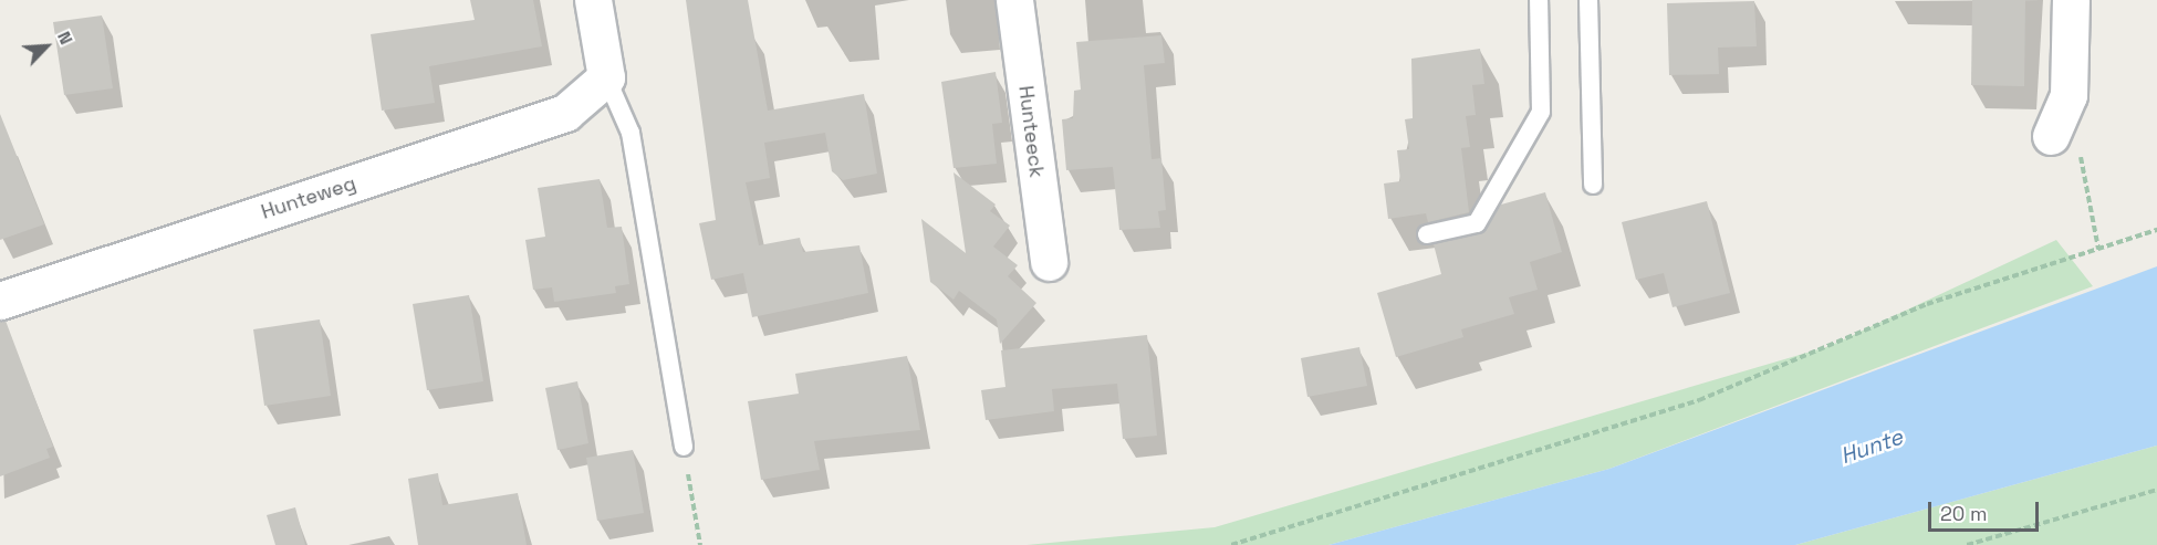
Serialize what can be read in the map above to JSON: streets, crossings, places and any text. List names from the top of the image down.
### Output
{
  "streets": {
    "street": ["Hunteeck", "Hunteweg"]
  },
  "water": ["Hunte"],
  "scale_bar": "20 m",
  "north": "top right"
}
